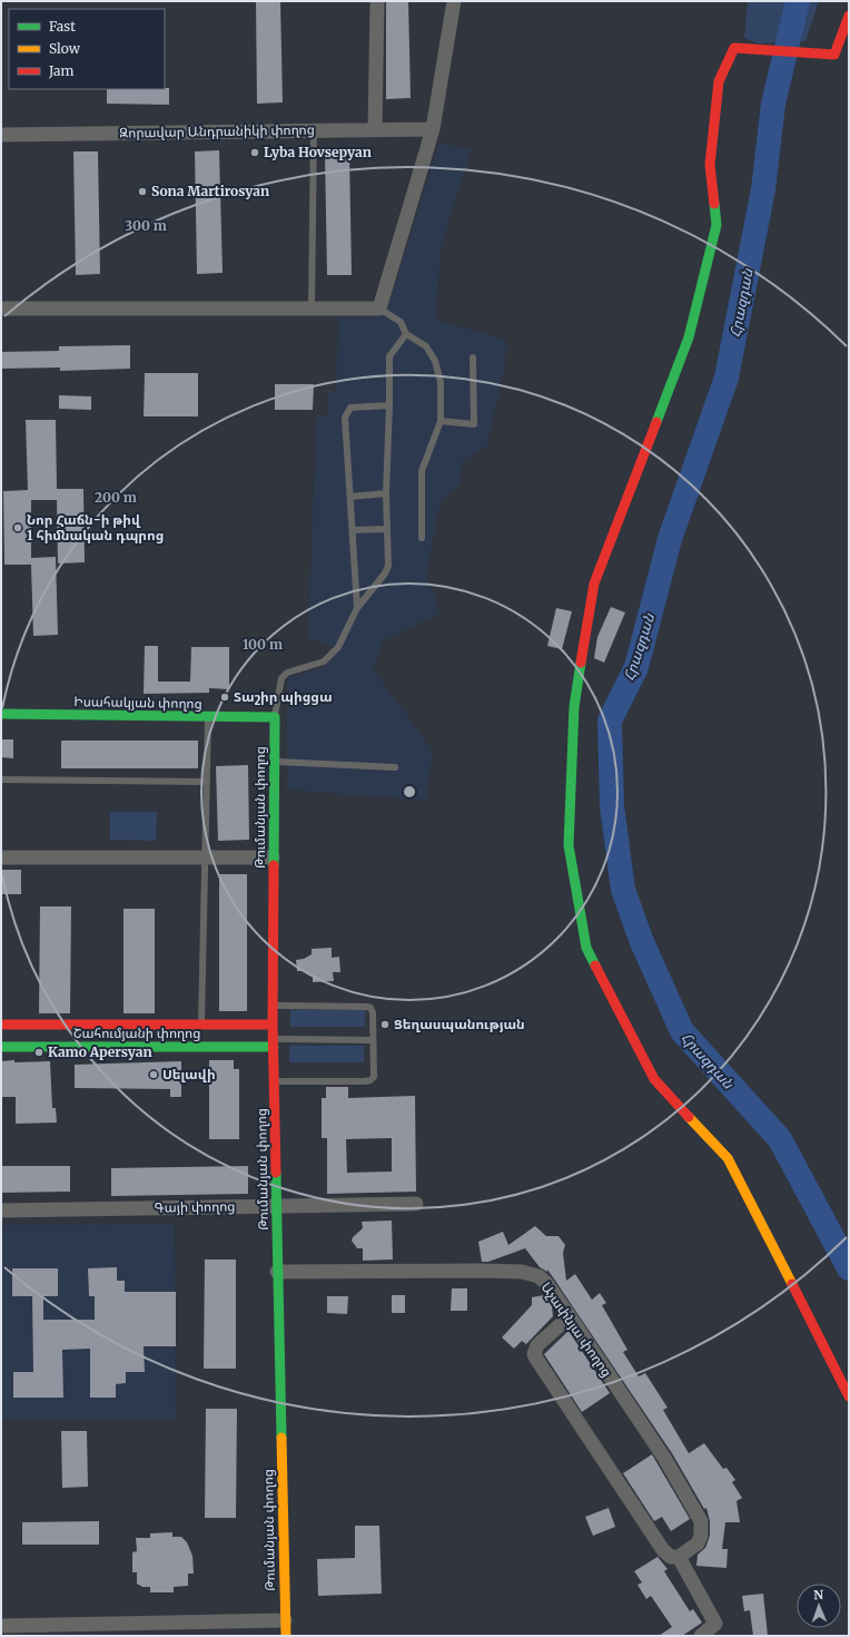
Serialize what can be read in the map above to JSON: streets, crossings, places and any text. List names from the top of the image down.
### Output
{
  "streets": {
    "street": [
      "Զորավար Անդրանիկի փողոց",
      "Իսահակյան փողոց",
      "Թումանյան փողոց",
      "Շահումյանի փողոց",
      "Գայի փողոց",
      "Աչափնյա փողոց"
    ]
  },
  "crossings": [
    ["Իսահակյան փողոց", "Թումանյան փողոց"],
    ["Թումանյան փողոց", "Շահումյանի փողոց"],
    ["Թումանյան փողոց", "Գայի փողոց"],
    ["Թումանյան փողոց", "Աչափնյա փողոց"]
  ],
  "water": ["Հրազդան"],
  "places": [
    "Lyba Hovsepyan",
    "Sona Martirosyan",
    "Նոր Հաճն-ի թիվ 1 հիմնական դպրոց",
    "Տաշիր պիցցա",
    "Ցեղասպանության",
    "Kamo Apersyan",
    "Սելավի"
  ],
  "legend": ["Fast", "Slow", "Jam"],
  "north": "top",
  "rings": ["300 m", "200 m", "100 m"]
}
